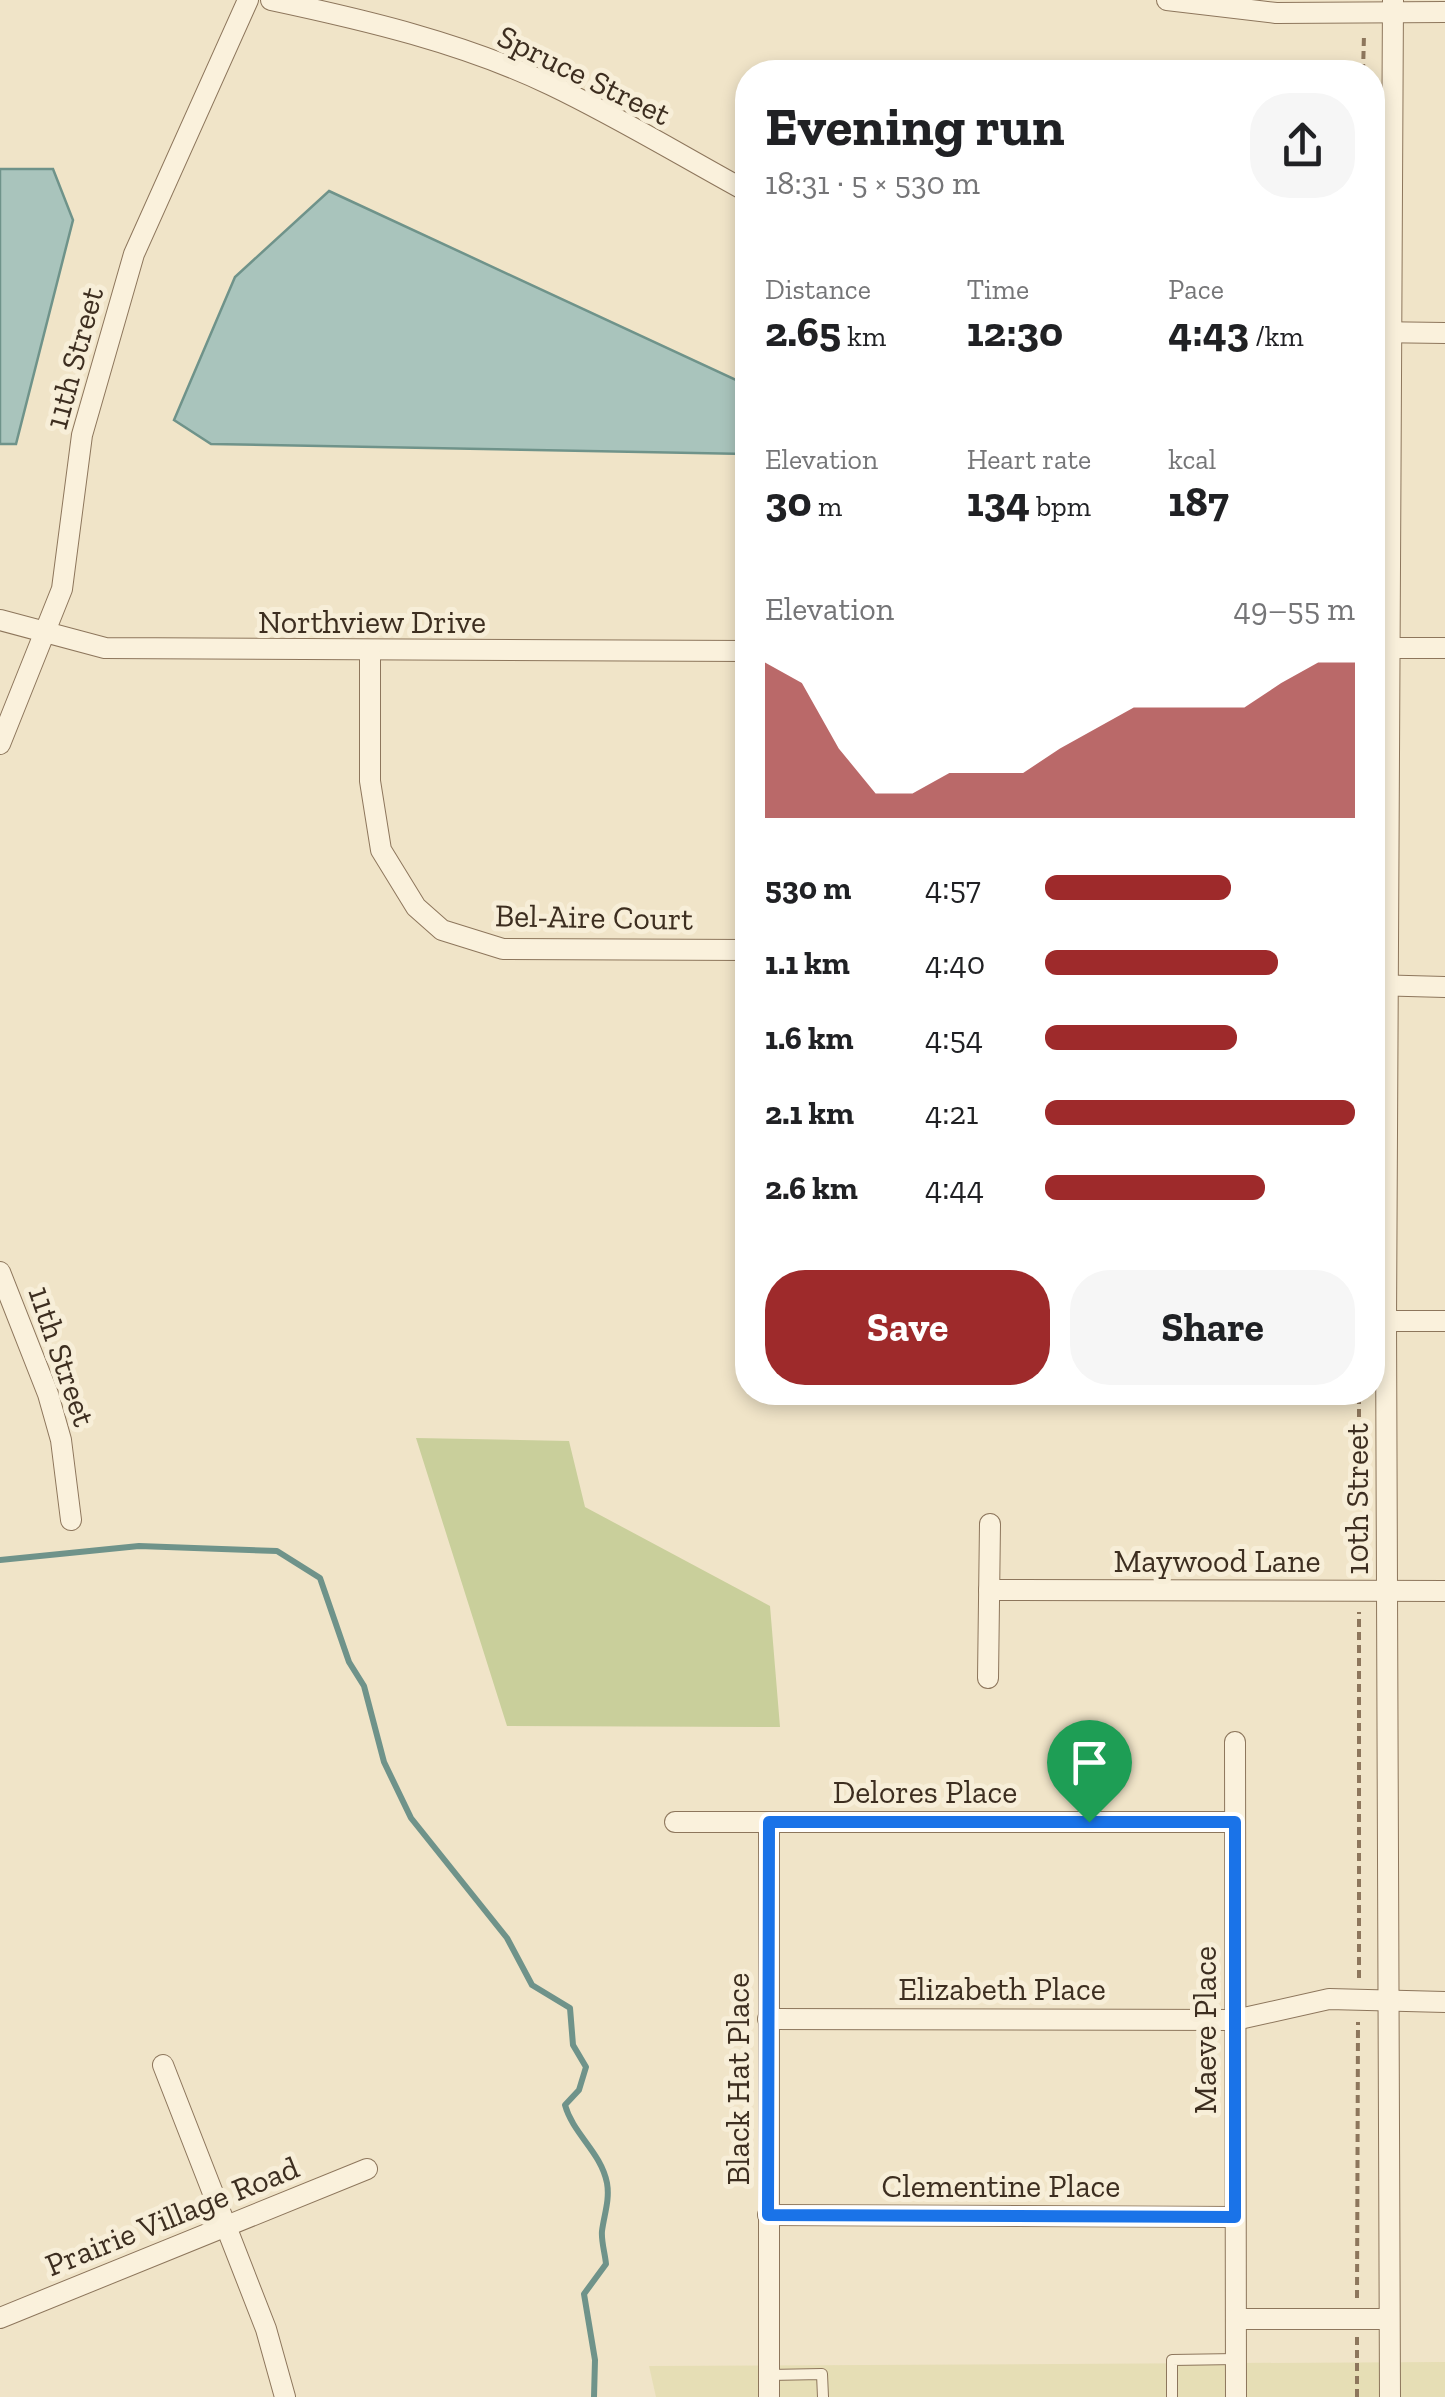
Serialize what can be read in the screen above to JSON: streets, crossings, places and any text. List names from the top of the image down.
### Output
{
  "streets": {
    "street": [
      "Spruce Street",
      "11th Street",
      "Northview Drive",
      "Bel-Aire Court",
      "10th Street",
      "Maywood Lane",
      "Delores Place",
      "Elizabeth Place",
      "Maeve Place",
      "Black Hat Place",
      "Clementine Place",
      "Prairie Village Road"
    ]
  },
  "crossings": [
    ["11th Street", "Northview Drive"],
    ["Northview Drive", "Bel-Aire Court"],
    ["10th Street", "Maywood Lane"],
    ["10th Street", "Elizabeth Place"],
    ["Delores Place", "Maeve Place"],
    ["Delores Place", "Black Hat Place"],
    ["Elizabeth Place", "Maeve Place"],
    ["Elizabeth Place", "Black Hat Place"],
    ["Maeve Place", "Clementine Place"],
    ["Black Hat Place", "Clementine Place"]
  ],
  "page": {
    "heading": ["Evening run", "18:31 · 5 × 530 m"],
    "stats": [
      ["Distance", "2.65 km"],
      ["Time", "12:30"],
      ["Pace", "4:43 /km"],
      ["Elevation", "30 m"],
      ["Heart rate", "134 bpm"],
      ["kcal", "187"]
    ],
    "chart": ["Elevation", "49–55 m"],
    "list": [
      {
        "name": "530 m",
        "note": "4:57"
      },
      {
        "name": "1.1 km",
        "note": "4:40"
      },
      {
        "name": "1.6 km",
        "note": "4:54"
      },
      {
        "name": "2.1 km",
        "note": "4:21"
      },
      {
        "name": "2.6 km",
        "note": "4:44"
      }
    ],
    "buttons": ["Save", "Share"]
  }
}
